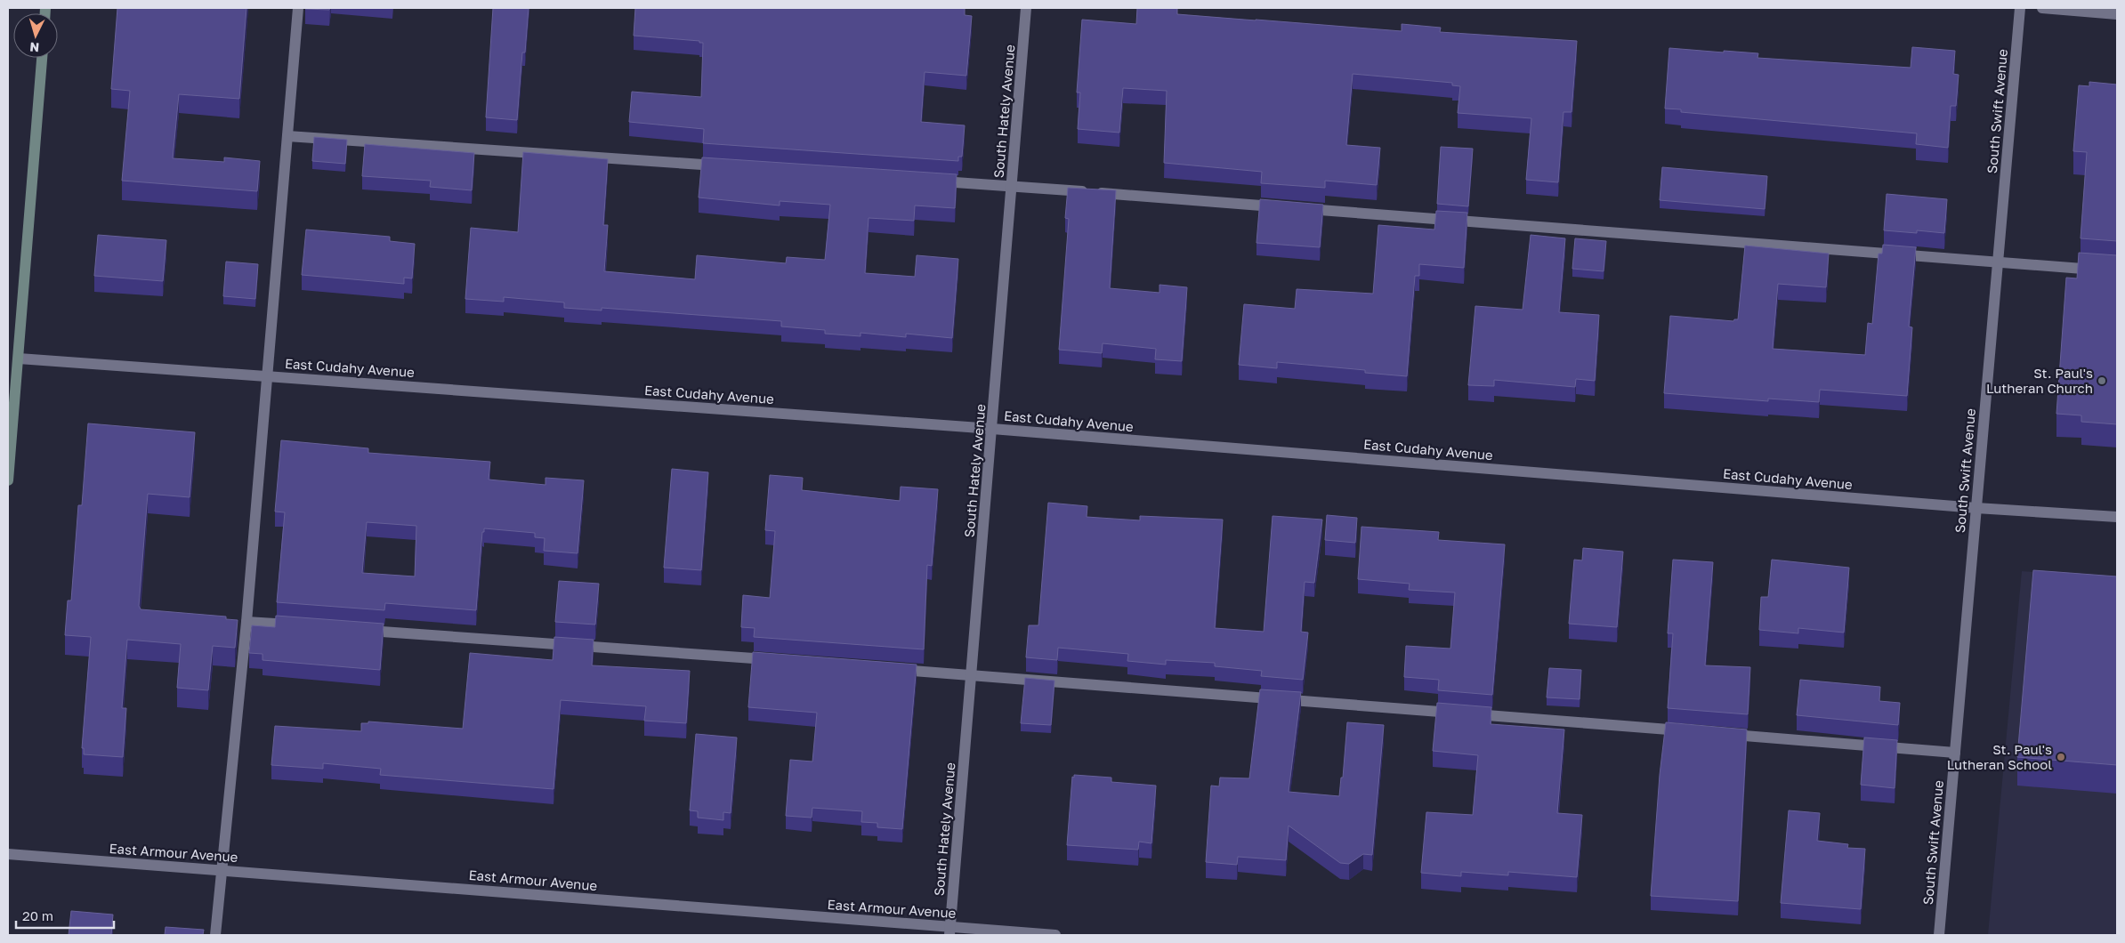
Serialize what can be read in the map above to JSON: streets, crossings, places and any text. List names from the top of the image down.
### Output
{
  "streets": {
    "street": [
      "South Hately Avenue",
      "South Swift Avenue",
      "East Cudahy Avenue",
      "East Armour Avenue"
    ]
  },
  "crossings": [
    ["South Hately Avenue", "East Cudahy Avenue"],
    ["South Hately Avenue", "East Armour Avenue"],
    ["South Swift Avenue", "East Cudahy Avenue"]
  ],
  "places": ["St. Paul's Lutheran Church", "St. Paul's Lutheran School"],
  "scale_bar": "20 m",
  "north": "bottom"
}
